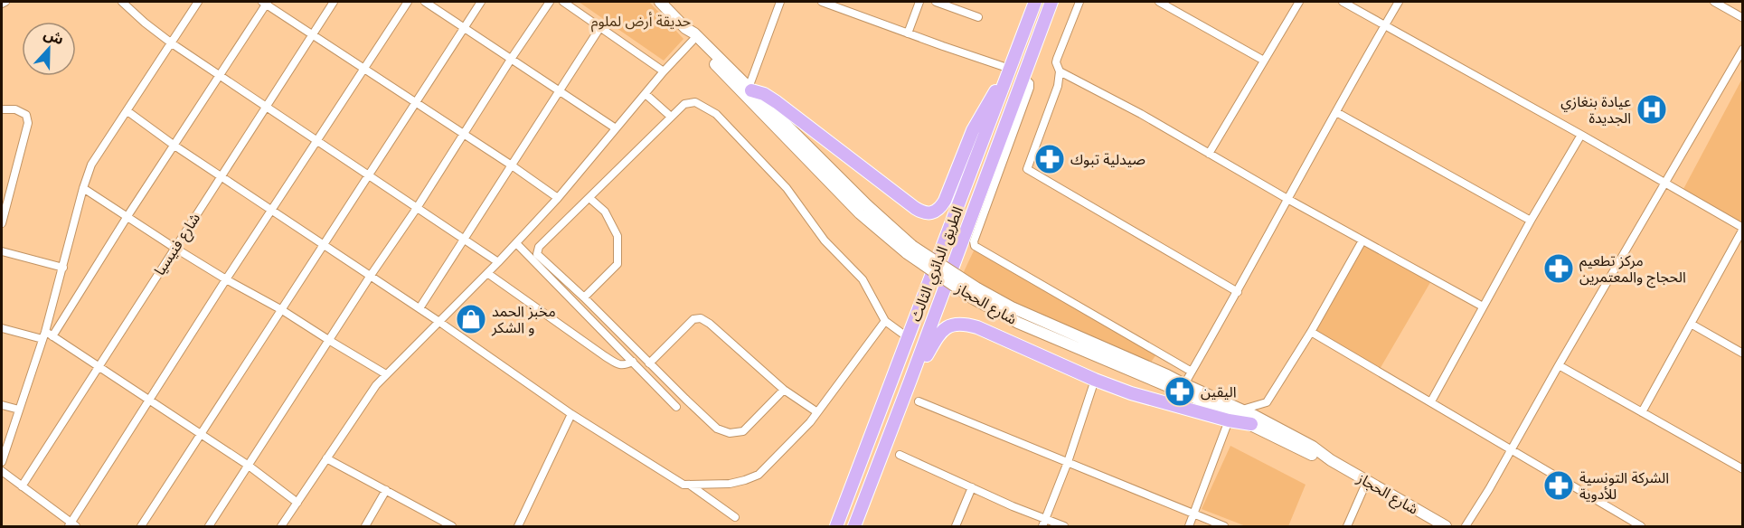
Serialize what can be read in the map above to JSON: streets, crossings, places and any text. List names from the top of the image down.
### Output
{
  "streets": {
    "highway": ["الطريق الدائري الثالث"],
    "main road": ["شارع الحجاز"],
    "street": ["شارع فنيسيا"]
  },
  "parks": ["حديقة أرض لملوم"],
  "places": {
    "hospital": ["عيادة بنغازي الجديدة"],
    "pharmacy": [
      "صيدلية تبوك",
      "مركز تطعيم الحجاج والمعتمرين",
      "اليقين",
      "الشركة التونسية للأدوية"
    ],
    "shop": ["مخبز الحمد و الشكر"]
  },
  "north": "top"
}
